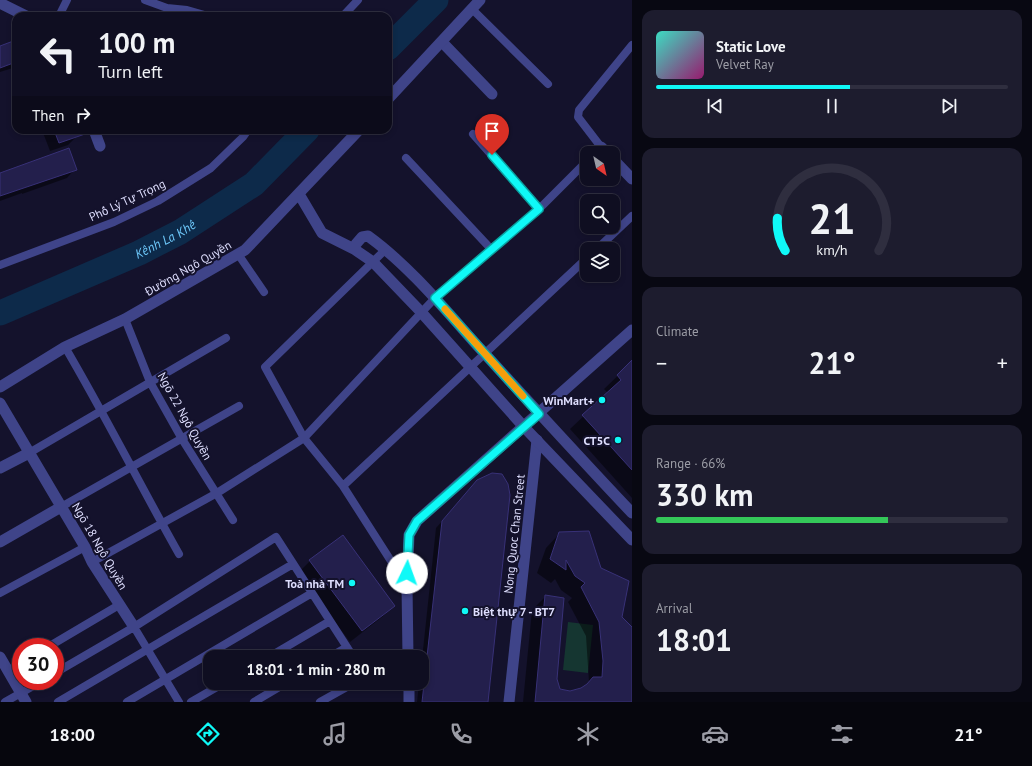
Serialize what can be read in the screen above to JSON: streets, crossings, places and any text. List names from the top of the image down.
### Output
{
  "streets": {
    "street": ["Đường Ngô Quyền", "Nong Quoc Chan Street", "Ngõ 18 Ngô Quyền"],
    "lane": ["Phố Lý Tự Trọng", "Ngõ 22 Ngô Quyền"]
  },
  "crossings": [
    ["Đường Ngô Quyền", "Ngõ 22 Ngô Quyền"]
  ],
  "water": ["Kênh La Khê"],
  "places": [
    "WinMart+",
    "CT5C",
    "Toà nhà TM",
    "Biệt thự 7 - BT7"
  ],
  "north": "bottom right",
  "page": {
    "turn": ["100 m", "Turn left"],
    "song": ["Static Love", "Velvet Ray"],
    "then": "Then",
    "tile": [
      "Climate",
      ["Range · 66%", "330 km"],
      ["Arrival", "18:01"]
    ],
    "heat": ["−", "21°", "+"],
    "limit": "30",
    "trip": "18:01 · 1 min · 280 m",
    "tabs": ["18:00", "21°"],
    "gauge": ["21", "km/h"]
  }
}
